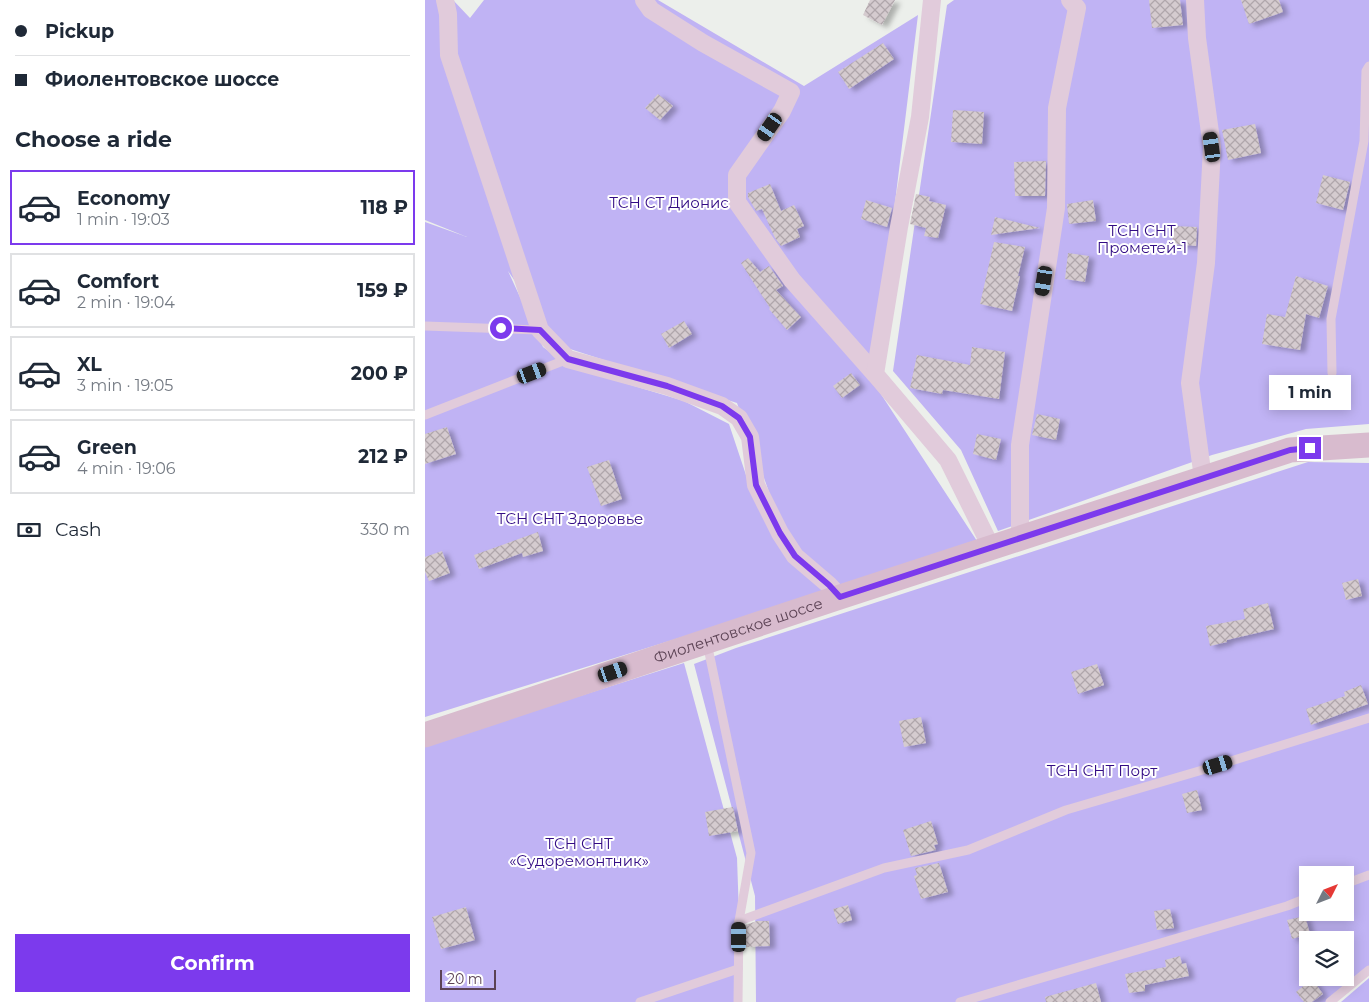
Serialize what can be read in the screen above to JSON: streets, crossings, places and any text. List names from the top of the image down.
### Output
{
  "streets": {
    "main road": ["Фиолентовское шоссе"]
  },
  "parks": [
    "ТСН СТ Дионис",
    "ТСН СНТ Прометей-1",
    "ТСН СНТ Здоровье",
    "ТСН СНТ Порт",
    "ТСН СНТ «Судоремонтник»"
  ],
  "scale_bar": "20 m",
  "north": "top right",
  "page": {
    "banner": ["Pickup", "Фиолентовское шоссе"],
    "heading": "Choose a ride",
    "list": [
      {
        "name": "Economy",
        "note": "1 min · 19:03",
        "value": "118 ₽"
      },
      {
        "name": "Comfort",
        "note": "2 min · 19:04",
        "value": "159 ₽"
      },
      {
        "name": "XL",
        "note": "3 min · 19:05",
        "value": "200 ₽"
      },
      {
        "name": "Green",
        "note": "4 min · 19:06",
        "value": "212 ₽"
      }
    ],
    "bubble": "1 min",
    "pay": ["Cash", "330 m"],
    "buttons": "Confirm",
    "scale": "20 m"
  }
}
